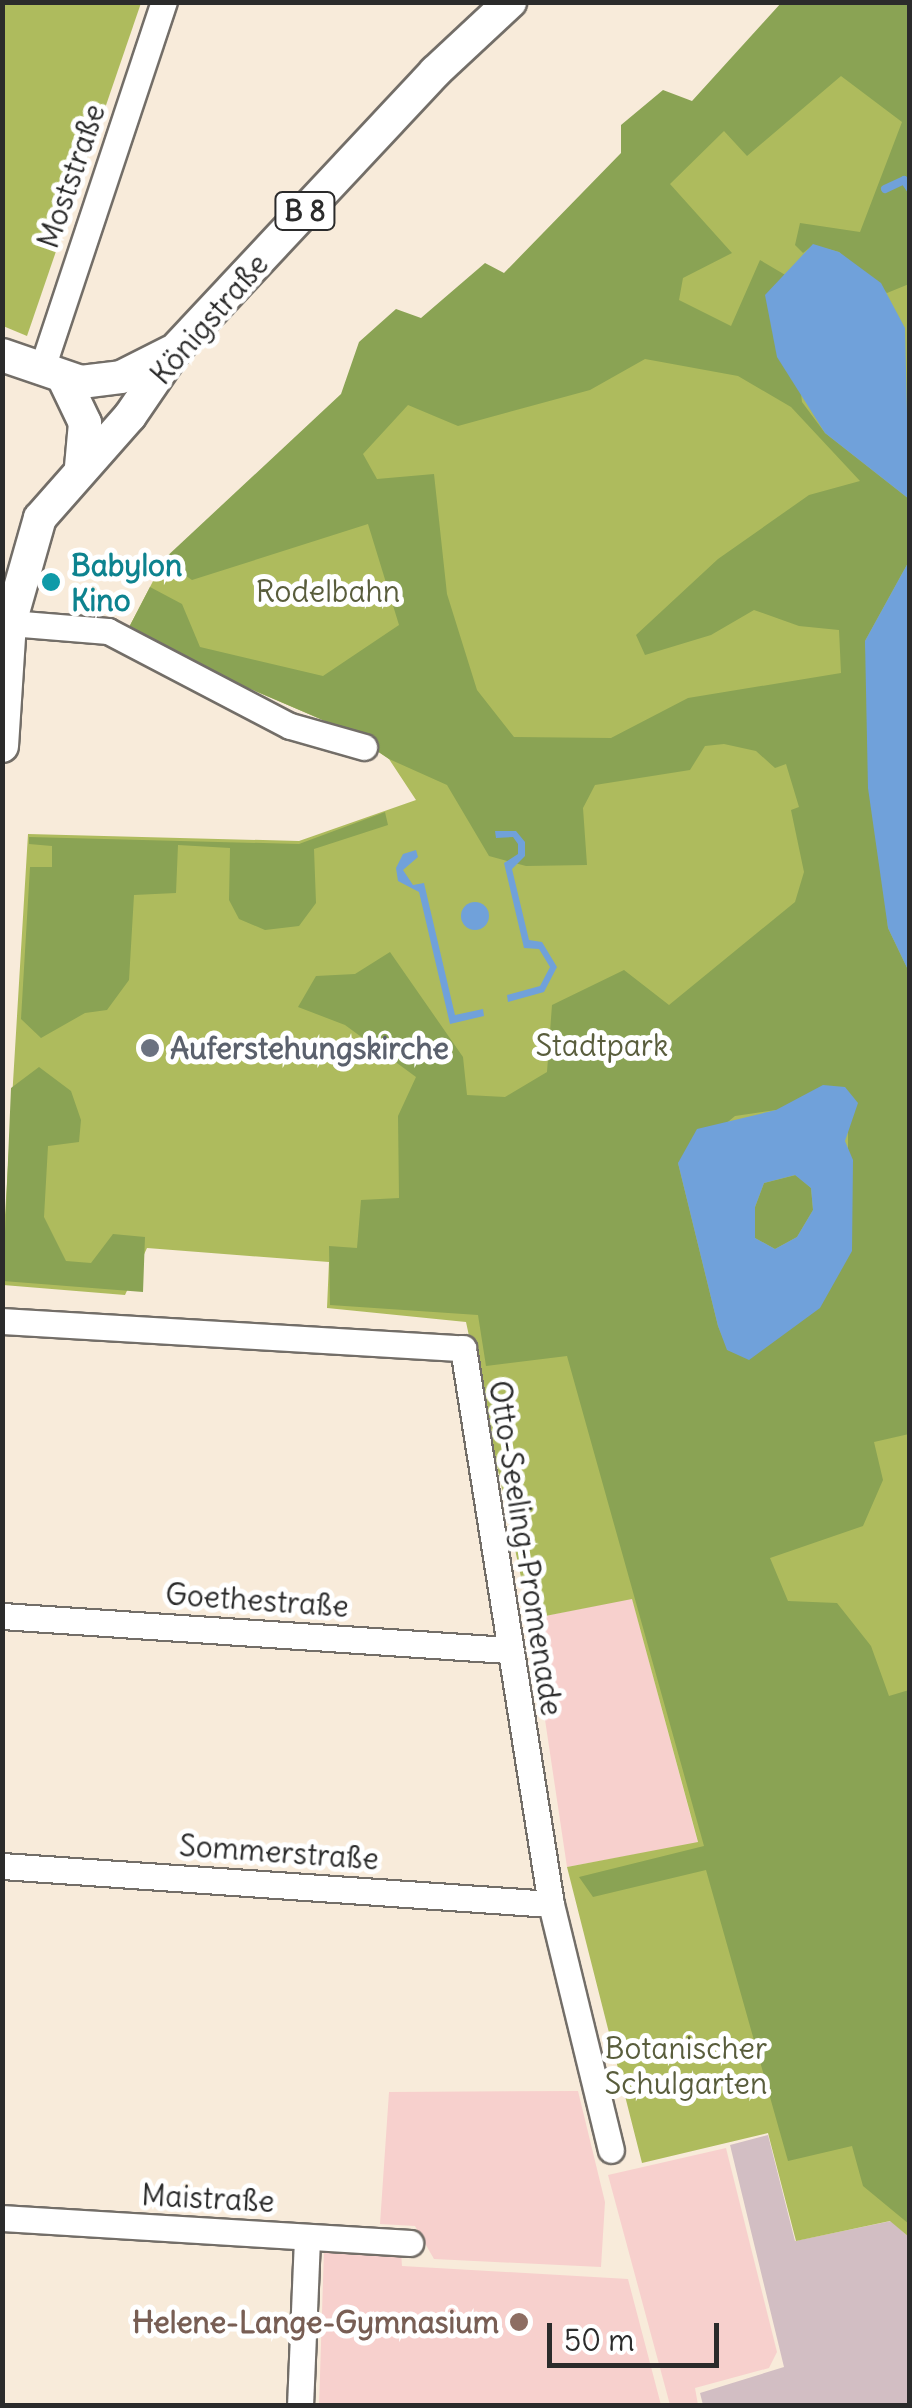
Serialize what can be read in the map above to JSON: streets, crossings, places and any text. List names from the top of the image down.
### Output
{
  "streets": {
    "main road": ["B 8", "Königstraße"],
    "street": [
      "Moststraße",
      "Otto-Seeling-Promenade",
      "Goethestraße",
      "Sommerstraße",
      "Maistraße"
    ]
  },
  "crossings": [
    ["Moststraße", "B 8"],
    ["B 8", "Königstraße"],
    ["Otto-Seeling-Promenade", "Goethestraße"],
    ["Otto-Seeling-Promenade", "Sommerstraße"]
  ],
  "parks": ["Rodelbahn", "Stadtpark", "Botanischer Schulgarten"],
  "places": ["Babylon Kino", "Auferstehungskirche", "Helene-Lange-Gymnasium"],
  "scale_bar": "50 m"
}
